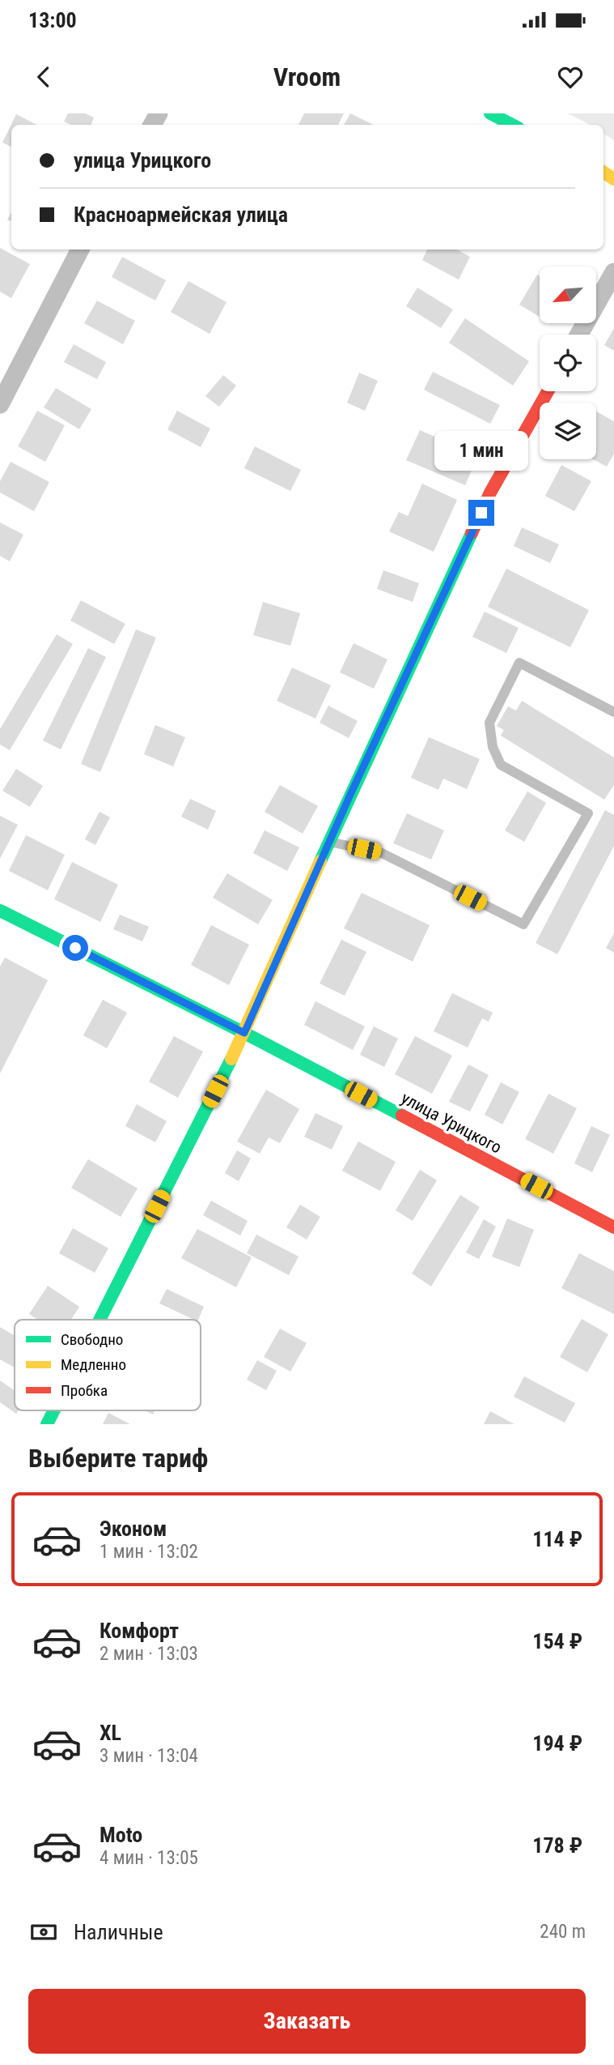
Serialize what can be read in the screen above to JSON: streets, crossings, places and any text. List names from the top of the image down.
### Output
{
  "streets": {
    "street": ["улица Урицкого"]
  },
  "legend": ["Свободно", "Медленно", "Пробка"],
  "north": "bottom left",
  "page": {
    "status": "13:00",
    "header": "Vroom",
    "banner": ["улица Урицкого", "Красноармейская улица"],
    "bubble": "1 мин",
    "heading": "Выберите тариф",
    "list": [
      {
        "name": "Эконом",
        "note": "1 мин · 13:02",
        "value": "114 ₽"
      },
      {
        "name": "Комфорт",
        "note": "2 мин · 13:03",
        "value": "154 ₽"
      },
      {
        "name": "XL",
        "note": "3 мин · 13:04",
        "value": "194 ₽"
      },
      {
        "name": "Moto",
        "note": "4 мин · 13:05",
        "value": "178 ₽"
      }
    ],
    "pay": ["Наличные", "240 m"],
    "buttons": "Заказать"
  }
}
